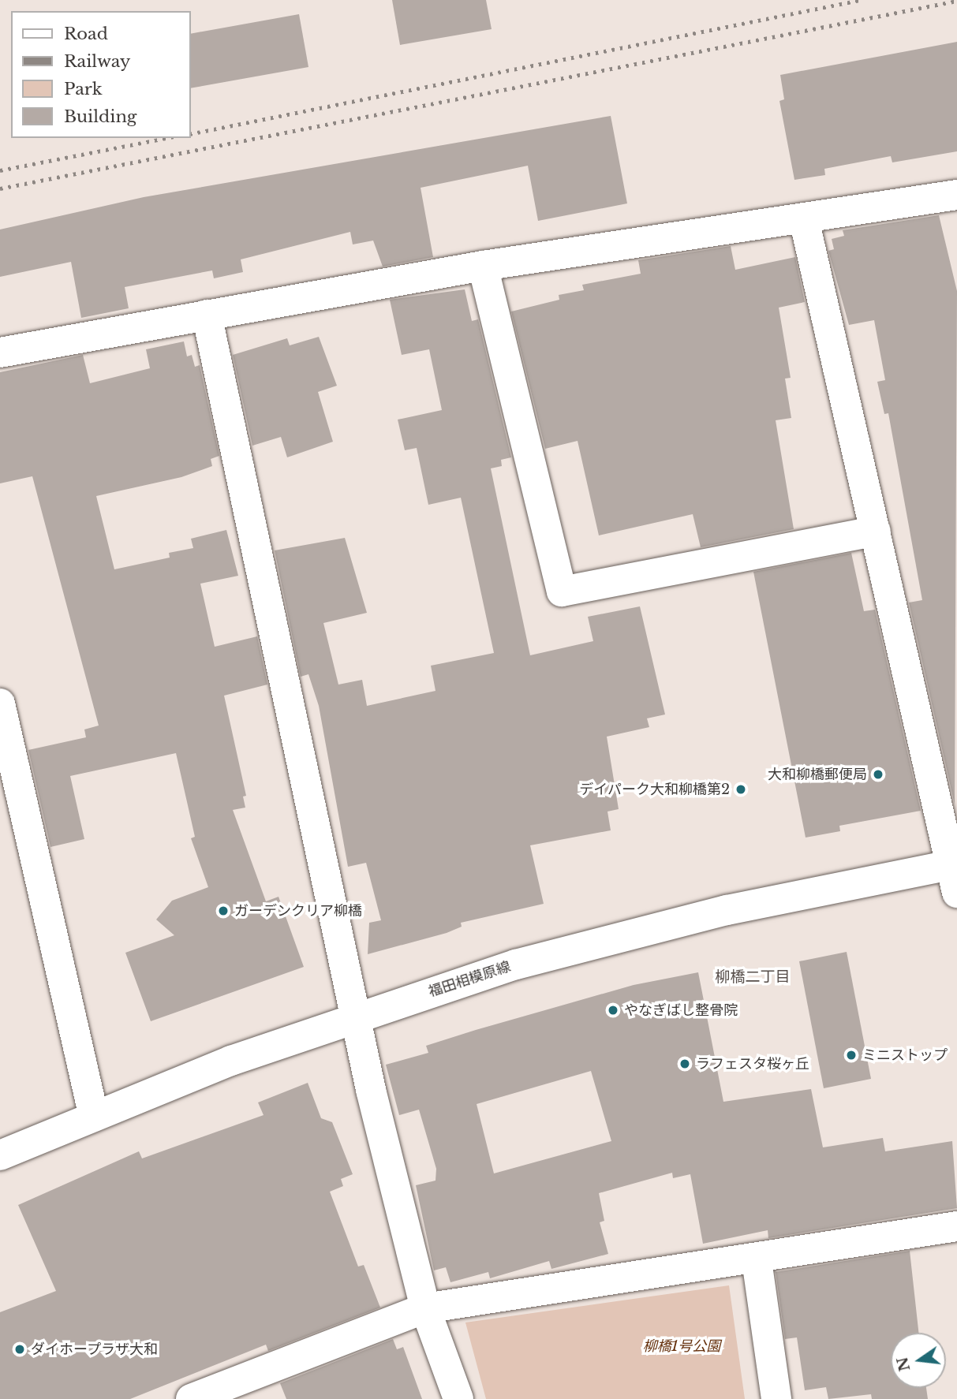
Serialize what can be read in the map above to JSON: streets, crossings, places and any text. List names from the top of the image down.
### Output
{
  "streets": {
    "street": ["福田相模原線"]
  },
  "districts": ["柳橋二丁目"],
  "parks": ["柳橋1号公園"],
  "places": [
    "大和柳橋郵便局",
    "デイパーク大和柳橋第2",
    "ガーデンクリア柳橋",
    "やなぎばし整骨院",
    "ミニストップ",
    "ラフェスタ桜ヶ丘",
    "ダイホープラザ大和"
  ],
  "legend": [
    "Road",
    "Railway",
    "Park",
    "Building"
  ],
  "north": "left"
}
